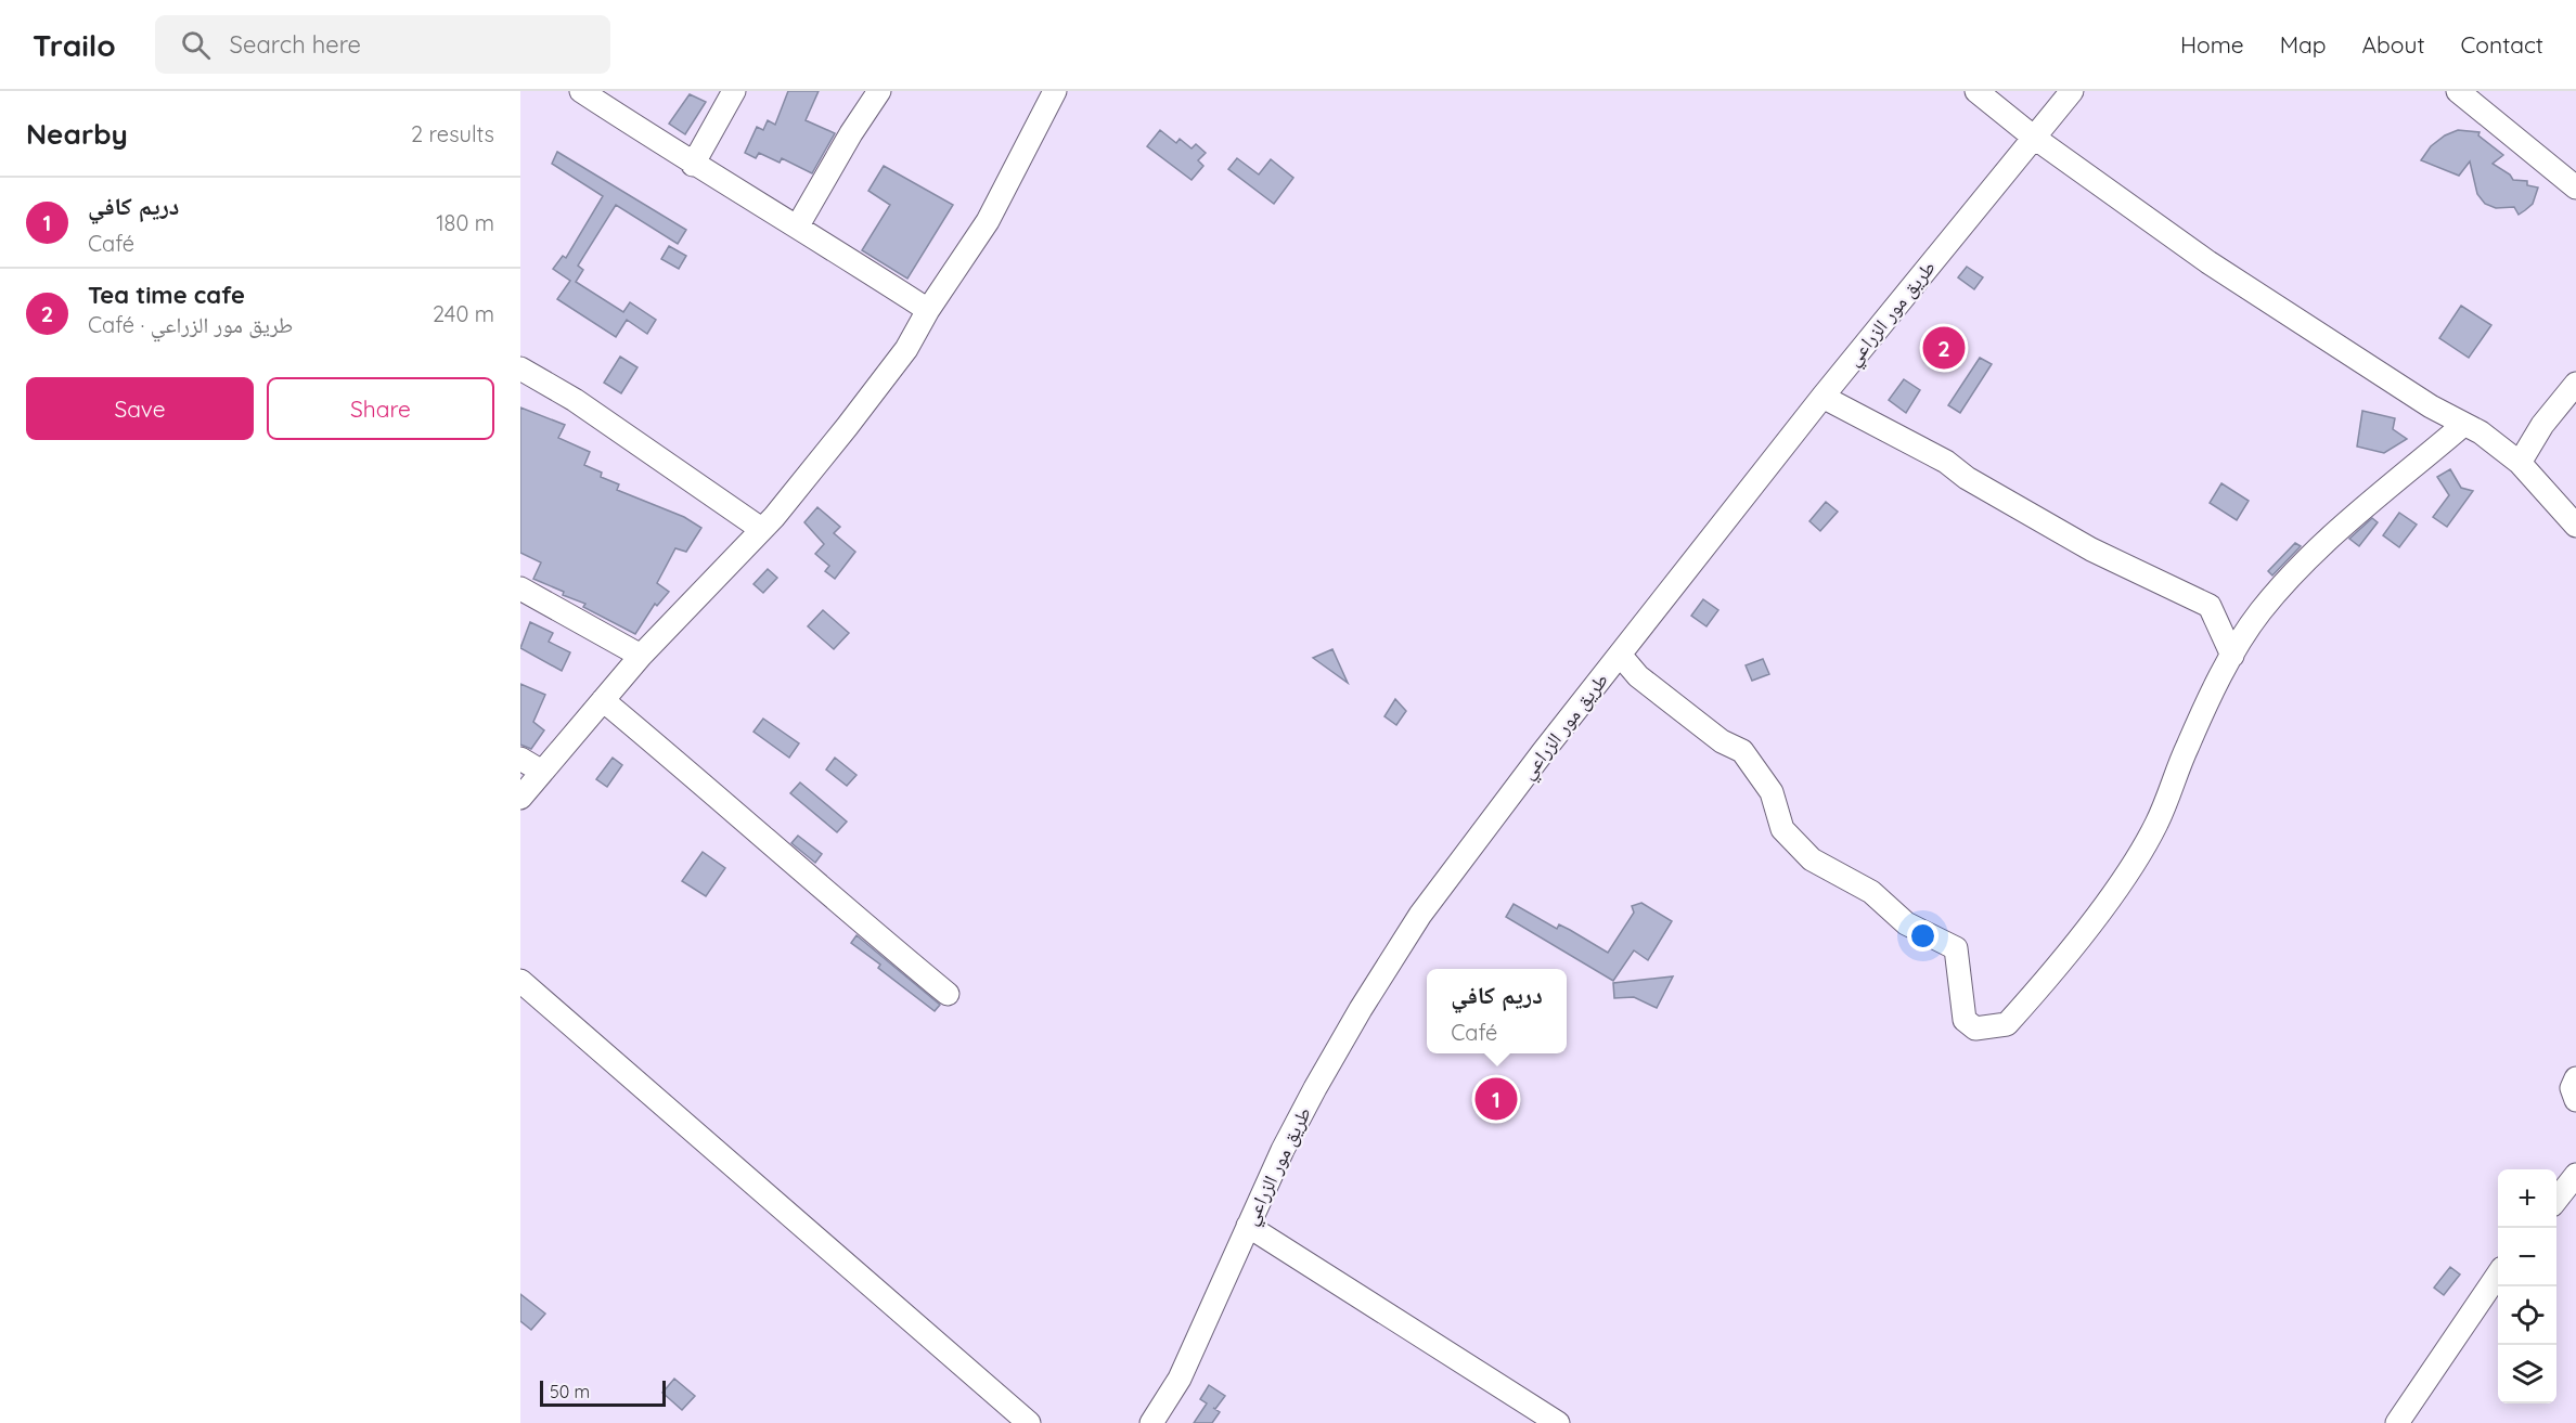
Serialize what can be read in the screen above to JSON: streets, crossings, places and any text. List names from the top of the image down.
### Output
{
  "streets": {
    "street": ["طريق مور الزراعي"]
  },
  "scale_bar": "50 m",
  "page": {
    "header": "Trailo",
    "search": "Search here",
    "nav": [
      "Home",
      "Map",
      "About",
      "Contact"
    ],
    "heading": ["Nearby", "2 results"],
    "list": [
      {
        "mark": "1",
        "name": "دريم كافي",
        "note": "Café",
        "value": "180 m"
      },
      {
        "mark": "2",
        "name": "Tea time cafe",
        "note": "Café · طريق مور الزراعي",
        "value": "240 m"
      }
    ],
    "pins": ["2", "1"],
    "buttons": ["Save", "Share"],
    "popup": ["دريم كافي", "Café"],
    "map_buttons": ["+", "−"],
    "scale": "50 m"
  }
}
